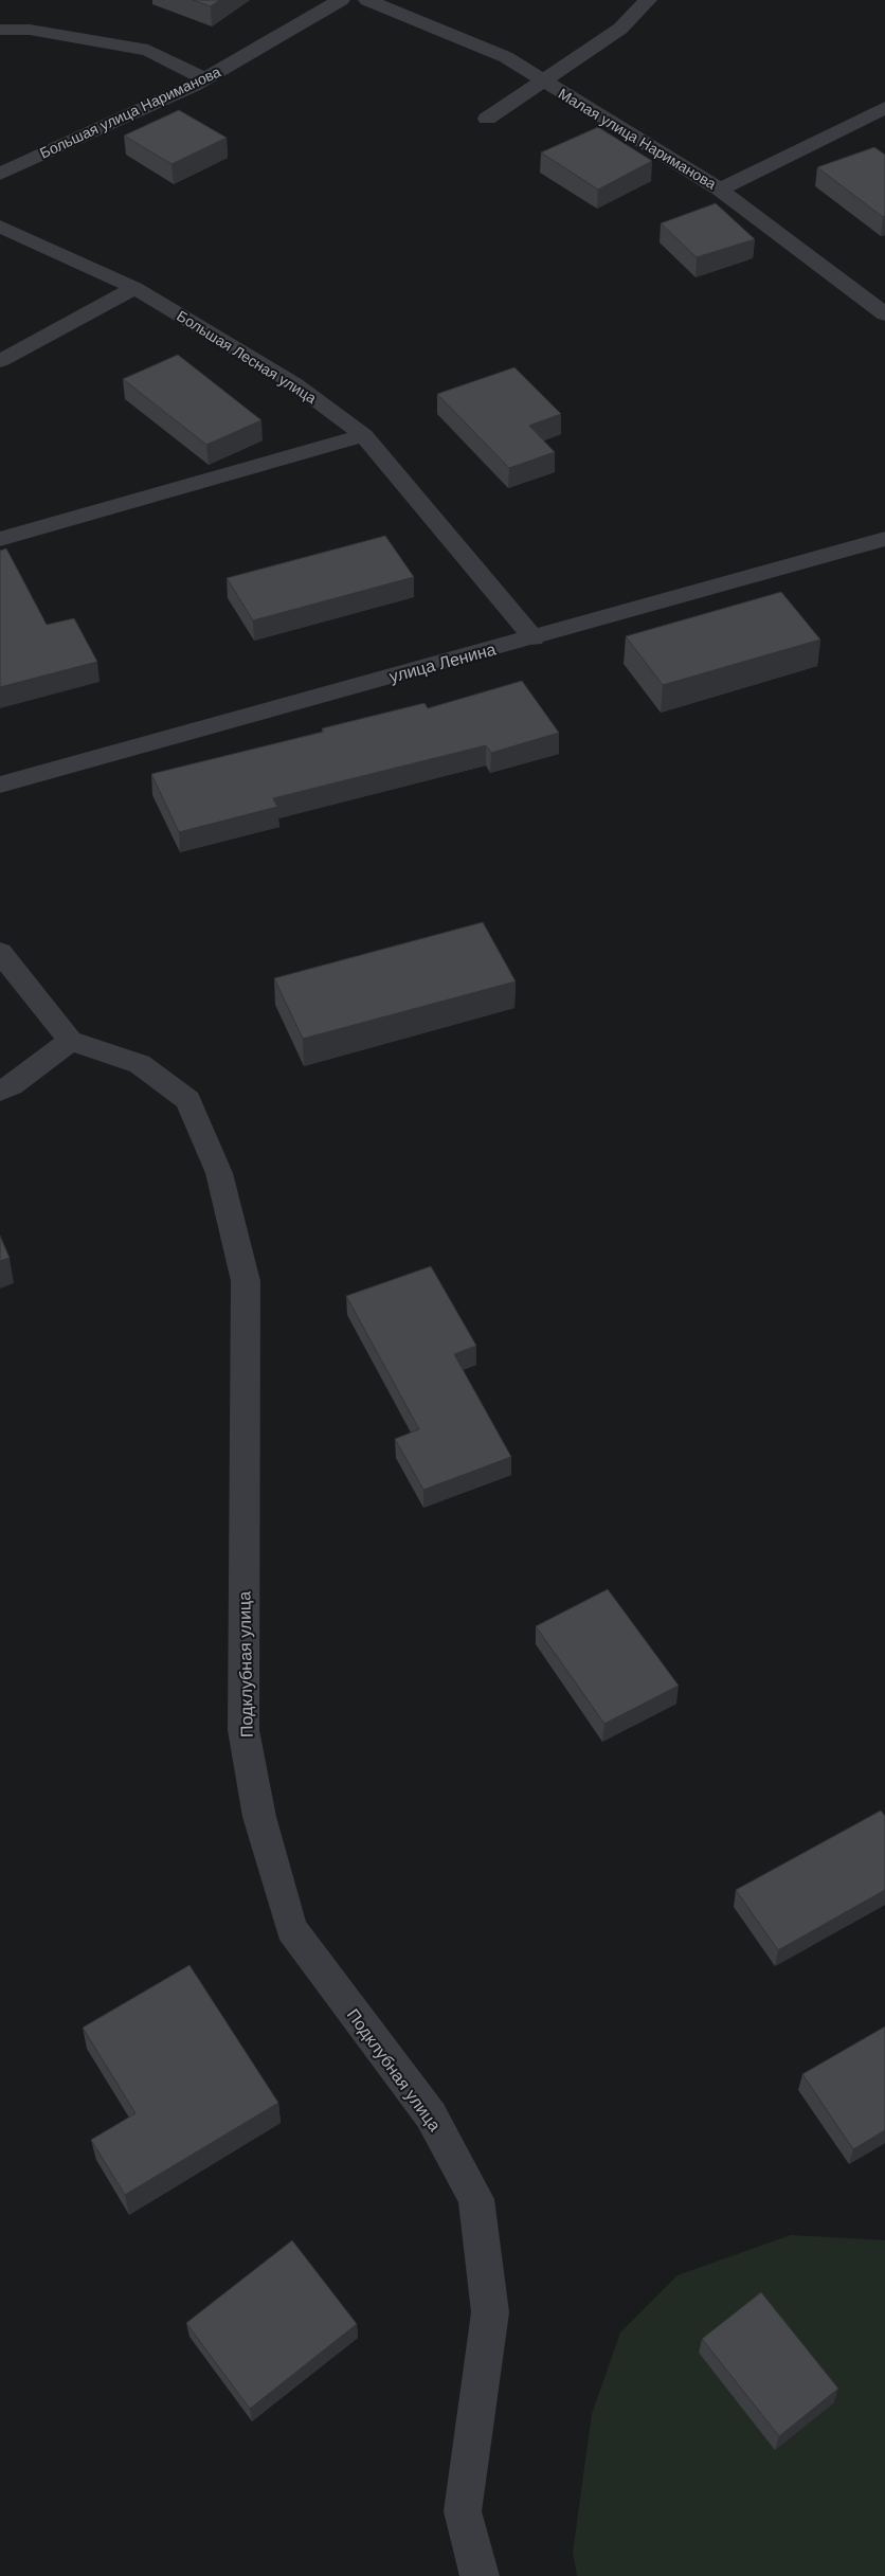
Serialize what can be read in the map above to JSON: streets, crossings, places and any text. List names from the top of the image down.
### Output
{
  "streets": {
    "street": [
      "Большая улица Нариманова",
      "Малая улица Нариманова",
      "Большая Лесная улица",
      "улица Ленина",
      "Подклубная улица"
    ]
  },
  "crossings": [
    ["Большая Лесная улица", "улица Ленина"]
  ]
}
